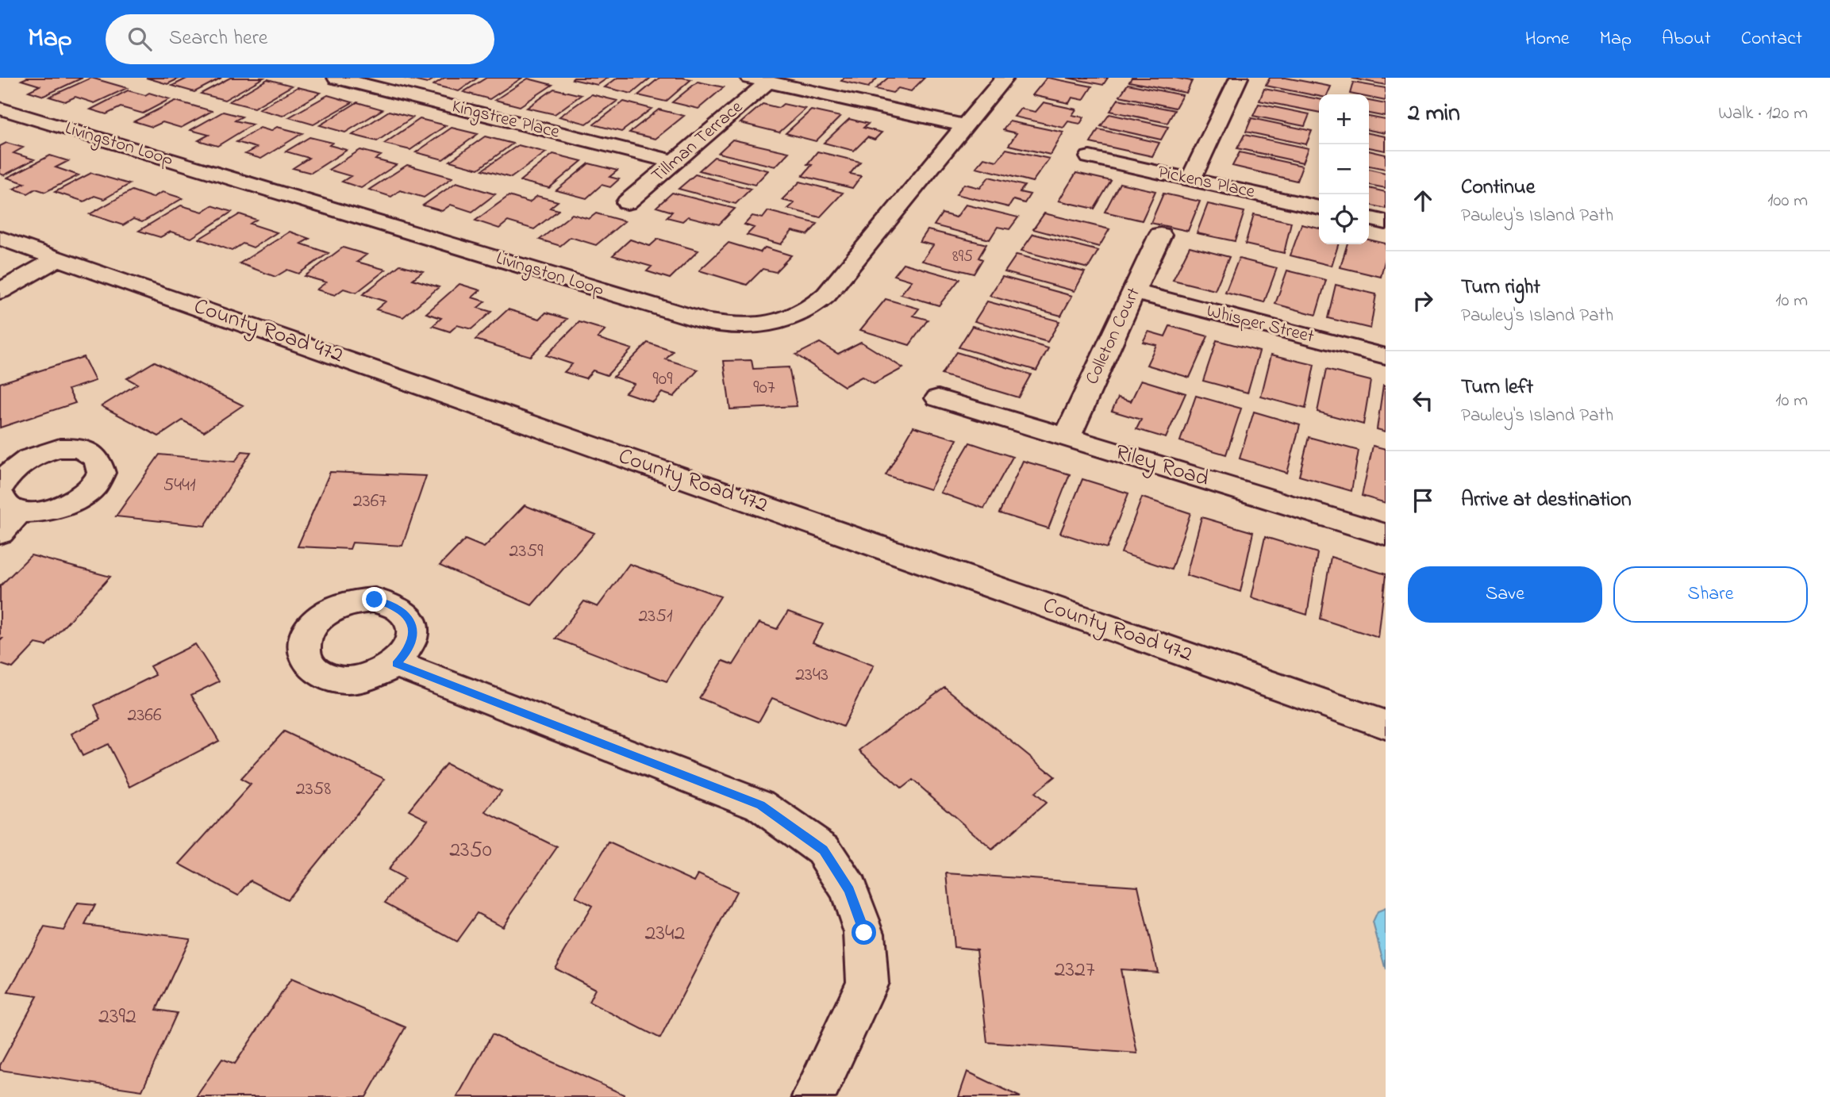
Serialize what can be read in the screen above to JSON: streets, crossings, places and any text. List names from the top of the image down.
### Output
{
  "streets": {
    "street": [
      "Kingstree Place",
      "Tillman Terrace",
      "Livingston Loop",
      "Pickens Place",
      "Whisper Street",
      "County Road 472",
      "Colleton Court",
      "Riley Road"
    ]
  },
  "crossings": [
    ["Kingstree Place", "Tillman Terrace"],
    ["Whisper Street", "Colleton Court"],
    ["Colleton Court", "Riley Road"]
  ],
  "house_numbers": [
    "895",
    "909",
    "907",
    "5441",
    "2367",
    "2359",
    "2351",
    "2343",
    "2366",
    "2358",
    "2350",
    "2342",
    "2327",
    "2392"
  ],
  "page": {
    "header": "Map",
    "search": "Search here",
    "nav": [
      "Home",
      "Map",
      "About",
      "Contact"
    ],
    "heading": ["2 min", "Walk · 120 m"],
    "map_buttons": ["+", "−"],
    "list": [
      ["Continue", "Pawley's Island Path", "100 m"],
      ["Turn right", "Pawley's Island Path", "10 m"],
      ["Turn left", "Pawley's Island Path", "10 m"],
      "Arrive at destination"
    ],
    "buttons": ["Save", "Share"]
  }
}
